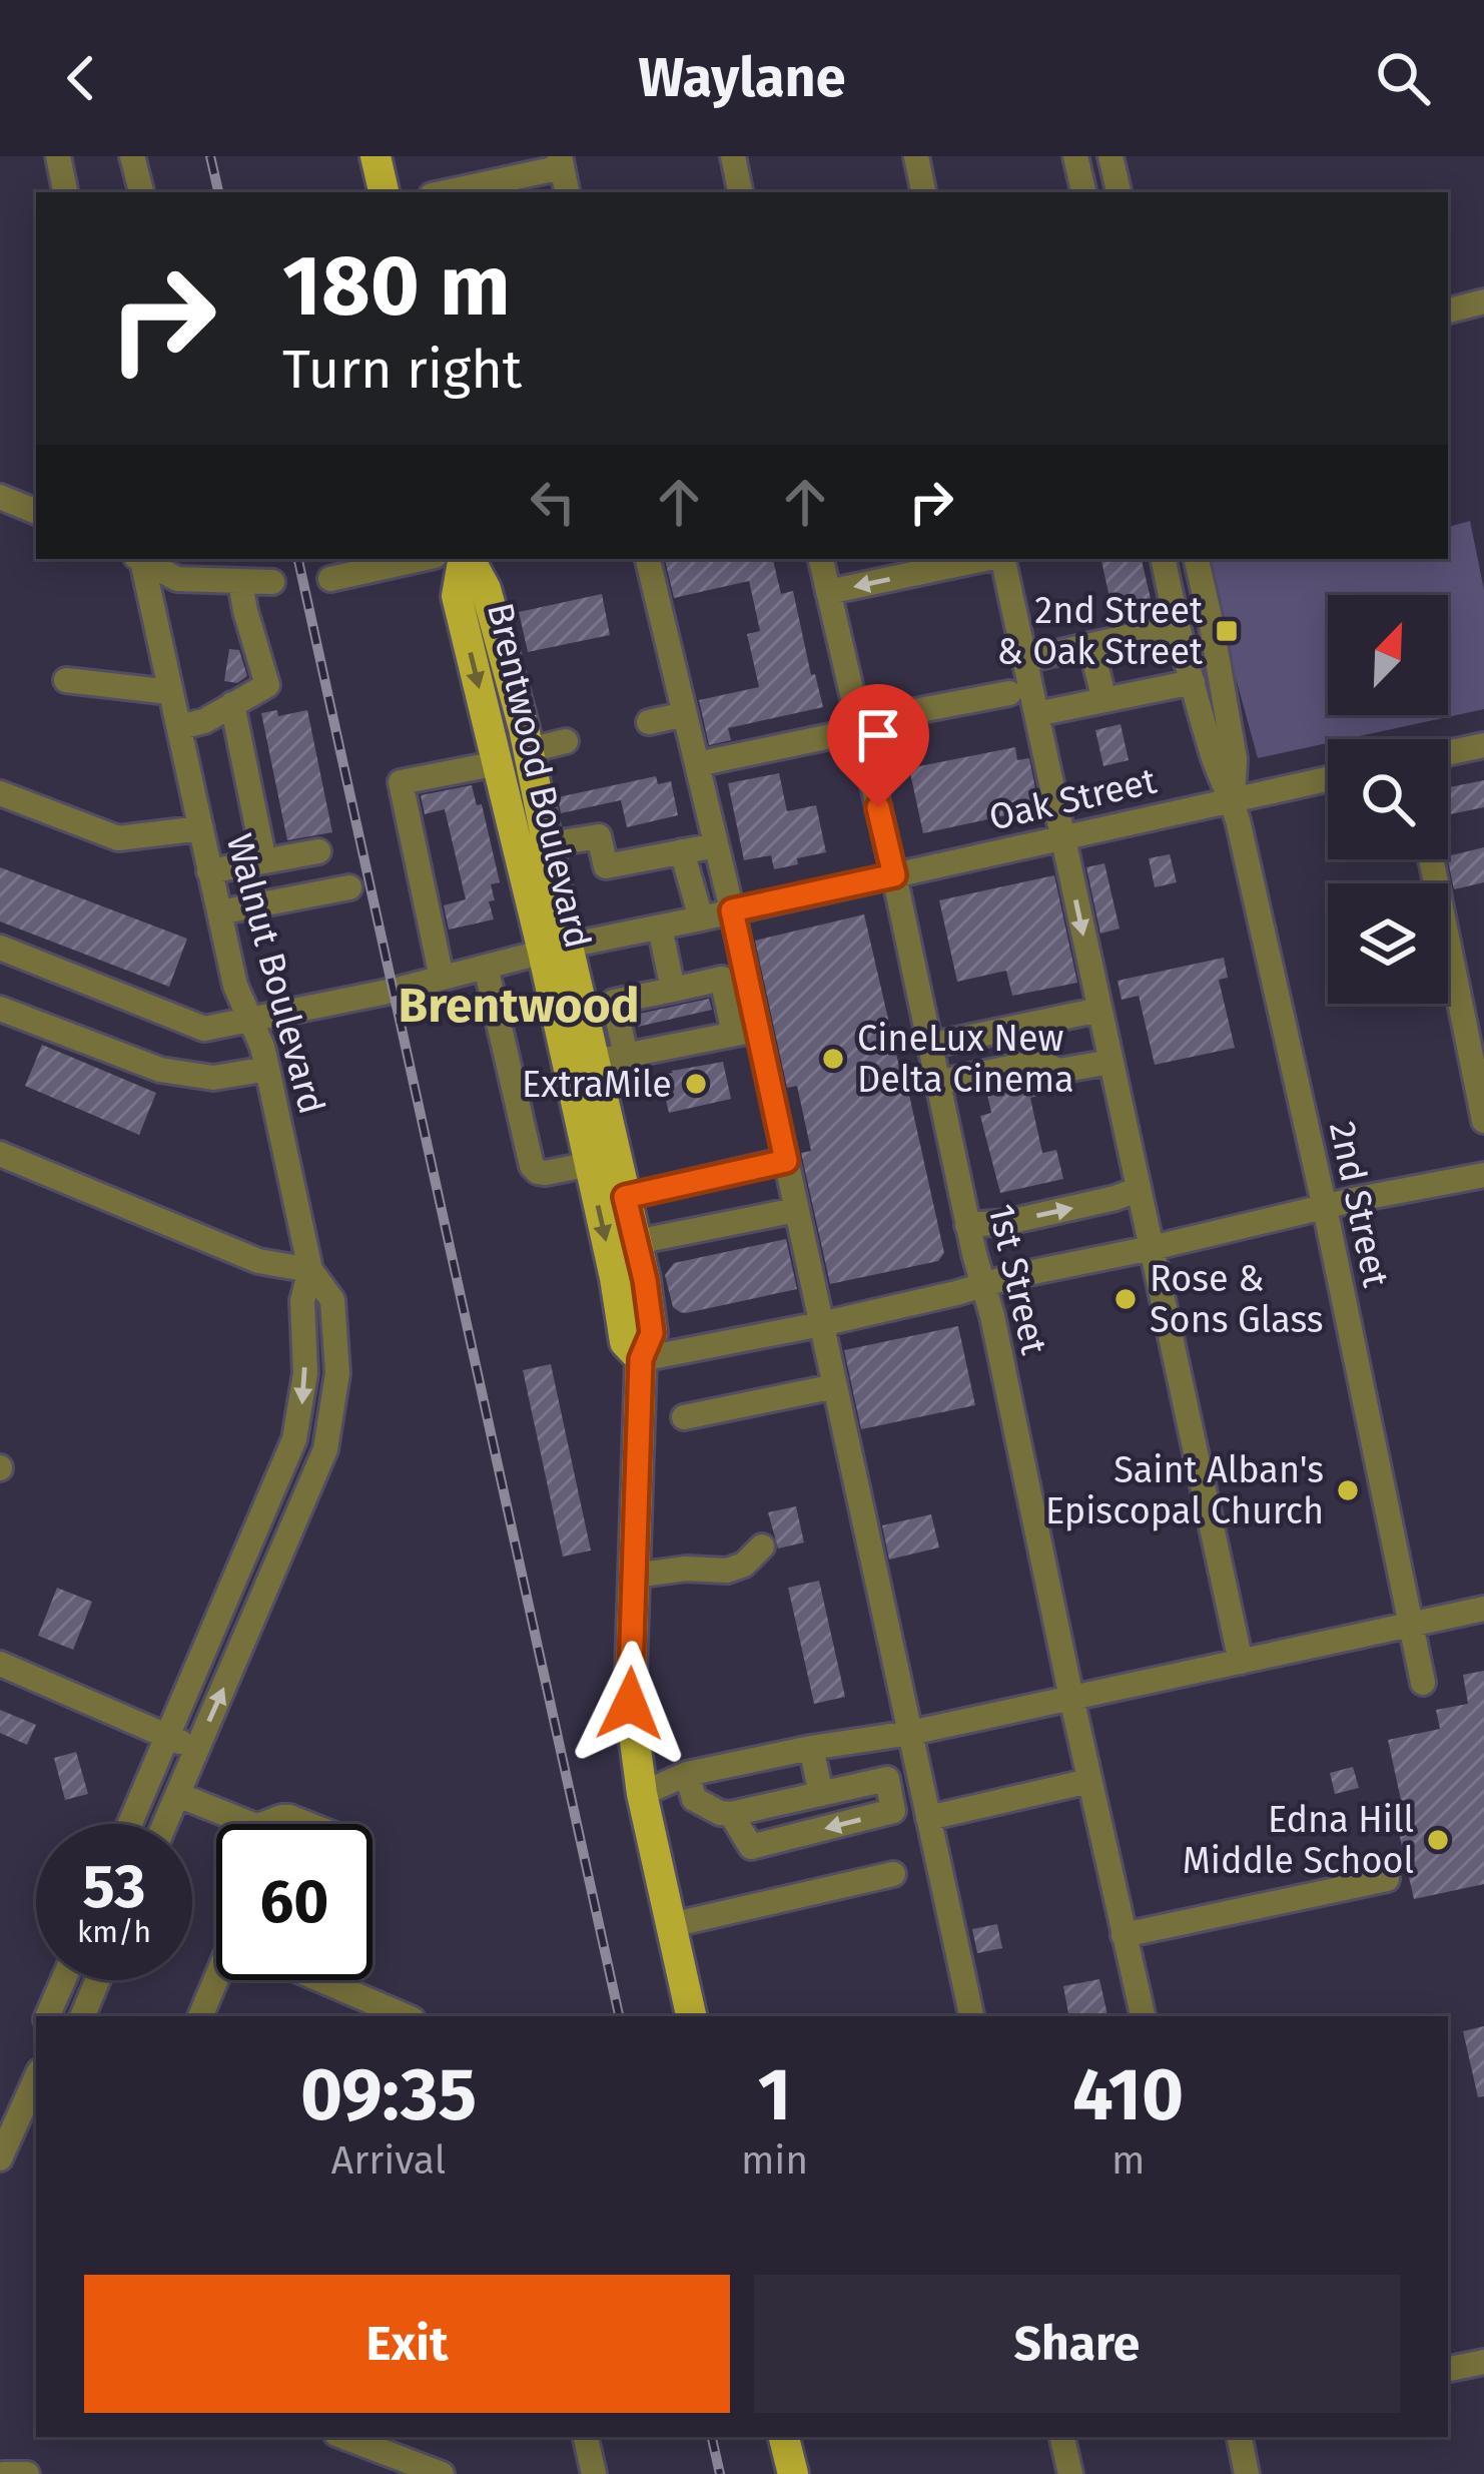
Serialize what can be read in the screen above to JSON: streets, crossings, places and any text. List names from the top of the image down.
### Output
{
  "streets": {
    "main road": ["Brentwood Boulevard"],
    "street": [
      "Oak Street",
      "Walnut Boulevard",
      "2nd Street",
      "1st Street"
    ]
  },
  "crossings": [
    ["Brentwood Boulevard", "Oak Street"],
    ["Oak Street", "Walnut Boulevard"],
    ["Oak Street", "2nd Street"],
    ["Oak Street", "1st Street"]
  ],
  "districts": ["Brentwood"],
  "places": {
    "transit": ["2nd Street & Oak Street"],
    "other": [
      "CineLux New Delta Cinema",
      "ExtraMile",
      "Rose & Sons Glass",
      "Saint Alban's Episcopal Church",
      "Edna Hill Middle School"
    ]
  },
  "north": "top right",
  "page": {
    "header": "Waylane",
    "turn": ["180 m", "Turn right"],
    "speed": "53 km/h",
    "limit": "60",
    "eta": [
      "09:35",
      "Arrival",
      "1",
      "min",
      "410",
      "m"
    ],
    "buttons": ["Exit", "Share"]
  }
}
